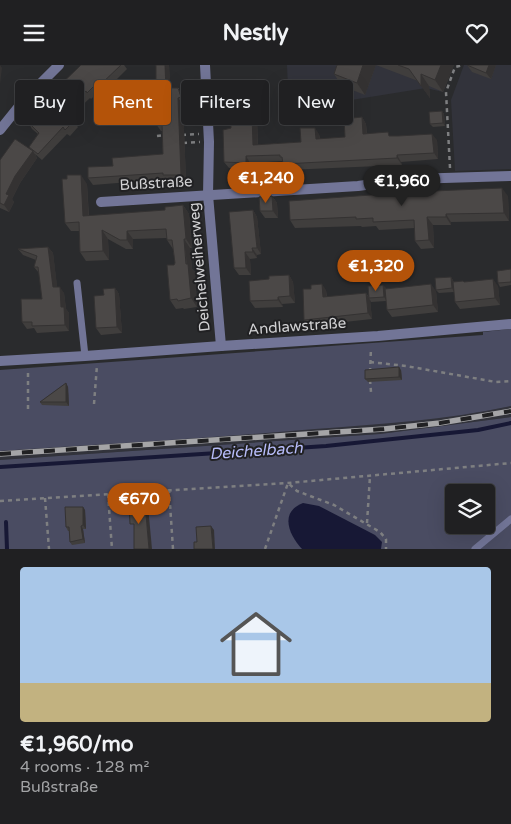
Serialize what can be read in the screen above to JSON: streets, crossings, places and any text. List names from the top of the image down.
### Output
{
  "streets": {
    "street": ["Bußstraße", "Deichelweiherweg", "Andlawstraße"]
  },
  "crossings": [
    ["Bußstraße", "Deichelweiherweg"],
    ["Deichelweiherweg", "Andlawstraße"]
  ],
  "water": ["Deichelbach"],
  "page": {
    "header": "Nestly",
    "chip": [
      "Buy",
      "Rent",
      "Filters",
      "New"
    ],
    "price": [
      "€1,240",
      "€1,960",
      "€1,320",
      "€670"
    ],
    "list": [
      {
        "name": "€1,960/mo",
        "note": "4 rooms · 128 m² · Bußstraße"
      }
    ]
  }
}
